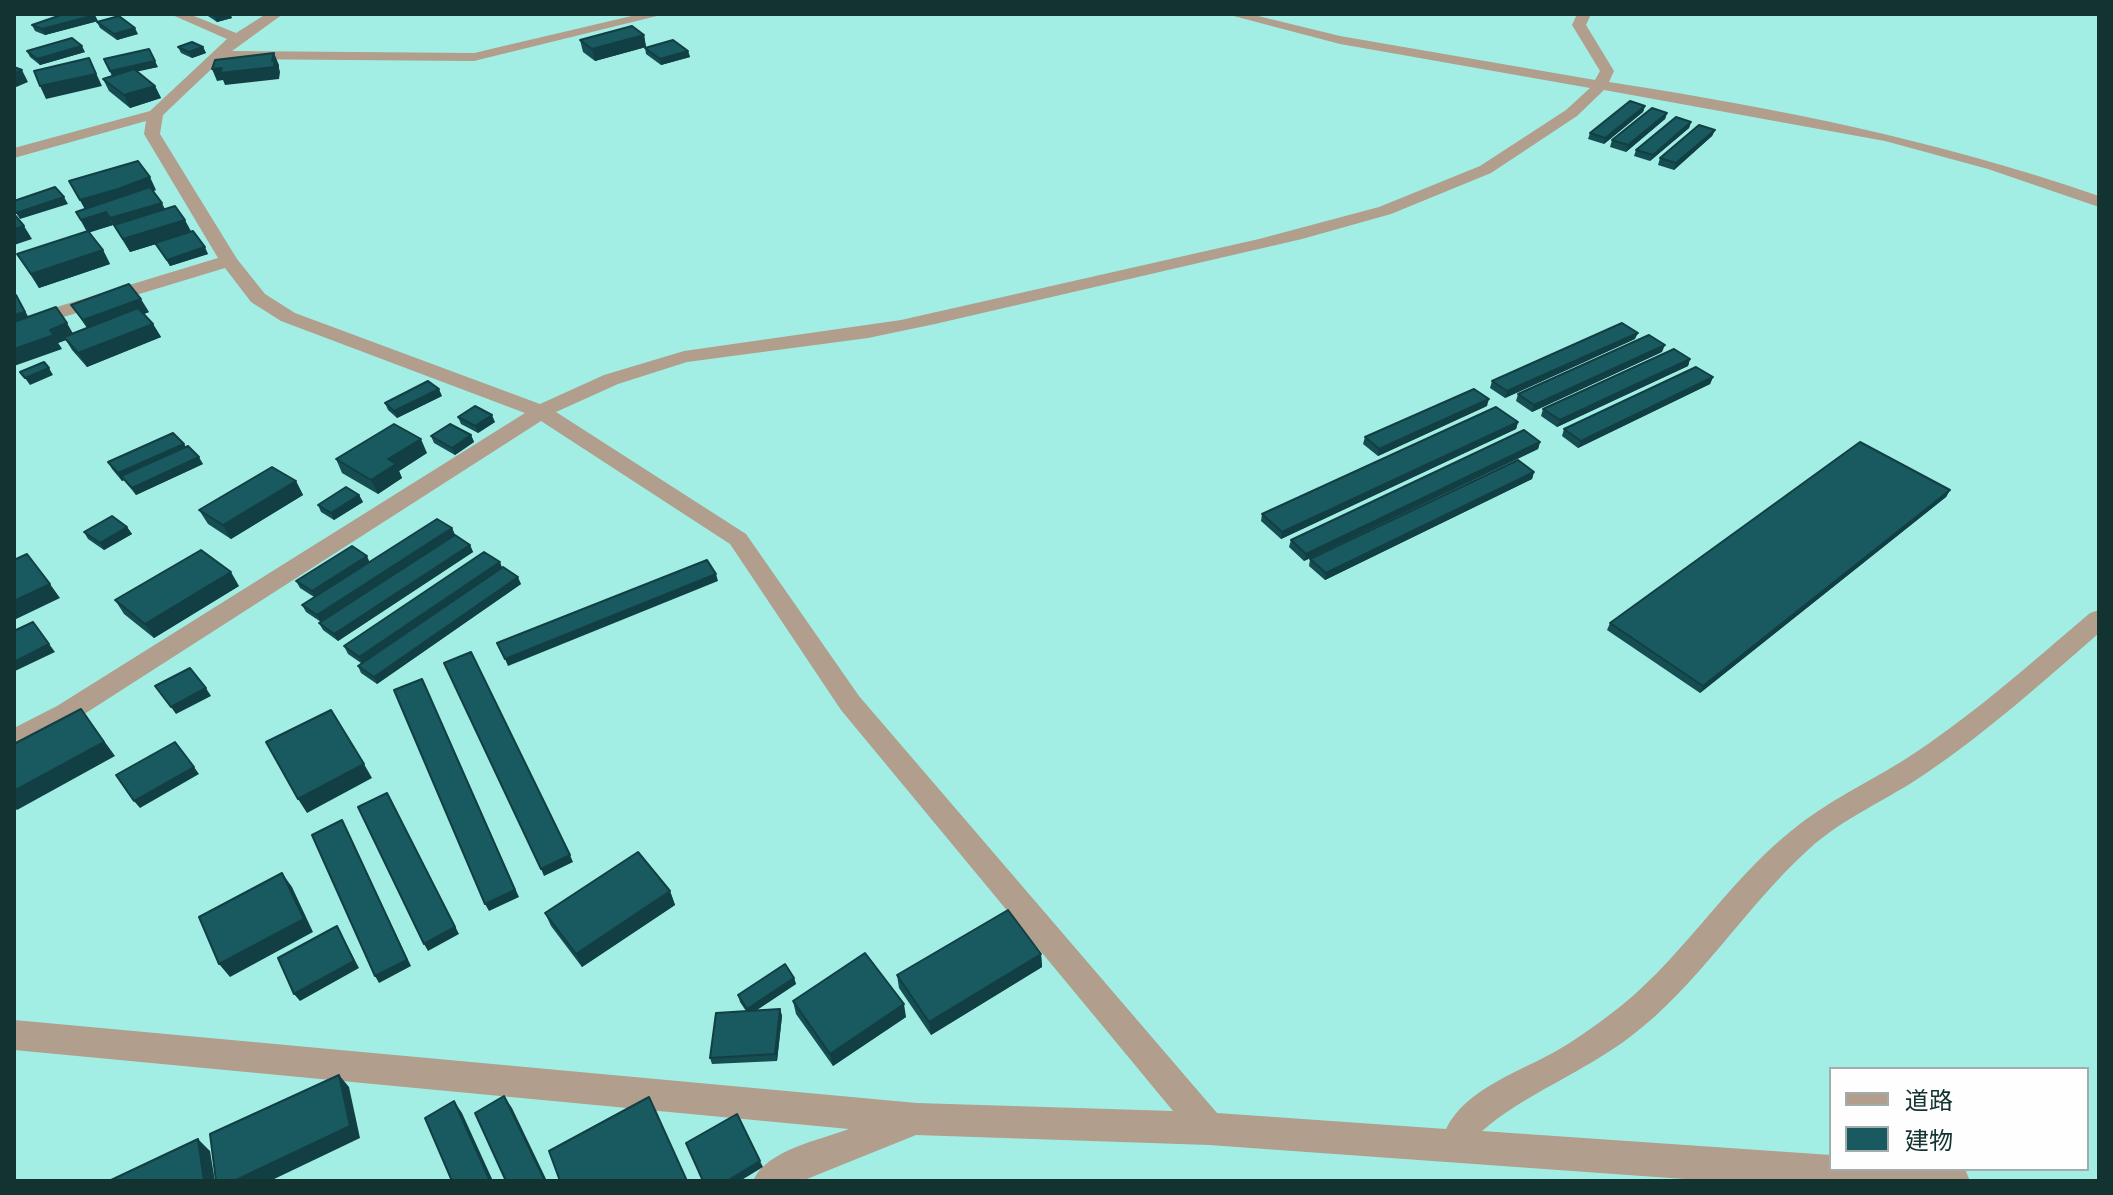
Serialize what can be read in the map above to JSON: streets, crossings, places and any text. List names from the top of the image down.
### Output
{
  "legend": ["道路", "建物"]
}
